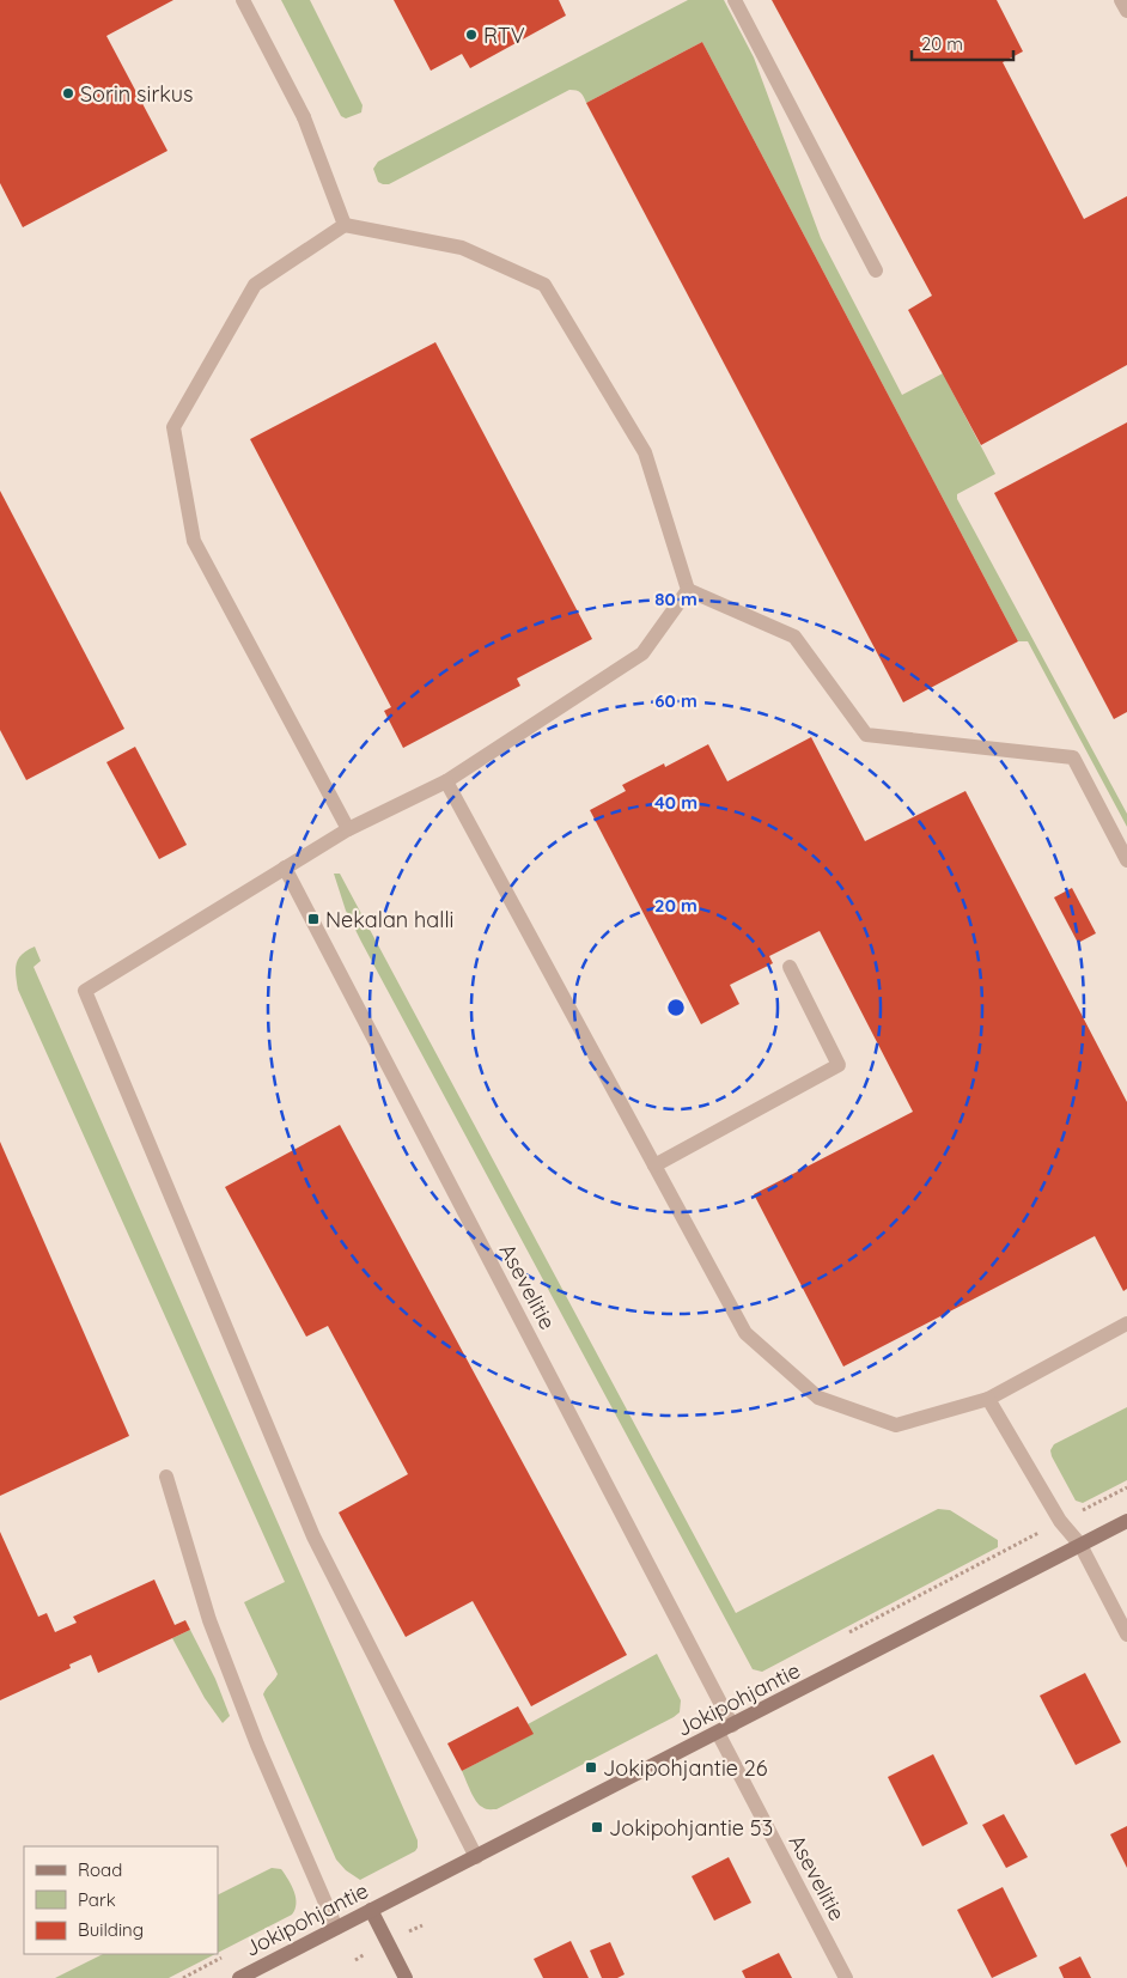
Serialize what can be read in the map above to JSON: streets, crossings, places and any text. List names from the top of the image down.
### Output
{
  "streets": {
    "main road": ["Jokipohjantie"],
    "street": ["Asevelitie"]
  },
  "crossings": [
    ["Asevelitie", "Jokipohjantie"]
  ],
  "places": {
    "other": ["RTV", "Sorin sirkus"],
    "transit": ["Nekalan halli", "Jokipohjantie 26", "Jokipohjantie 53"]
  },
  "legend": ["Road", "Park", "Building"],
  "scale_bar": "20 m",
  "rings": [
    "80 m",
    "60 m",
    "40 m",
    "20 m"
  ]
}
